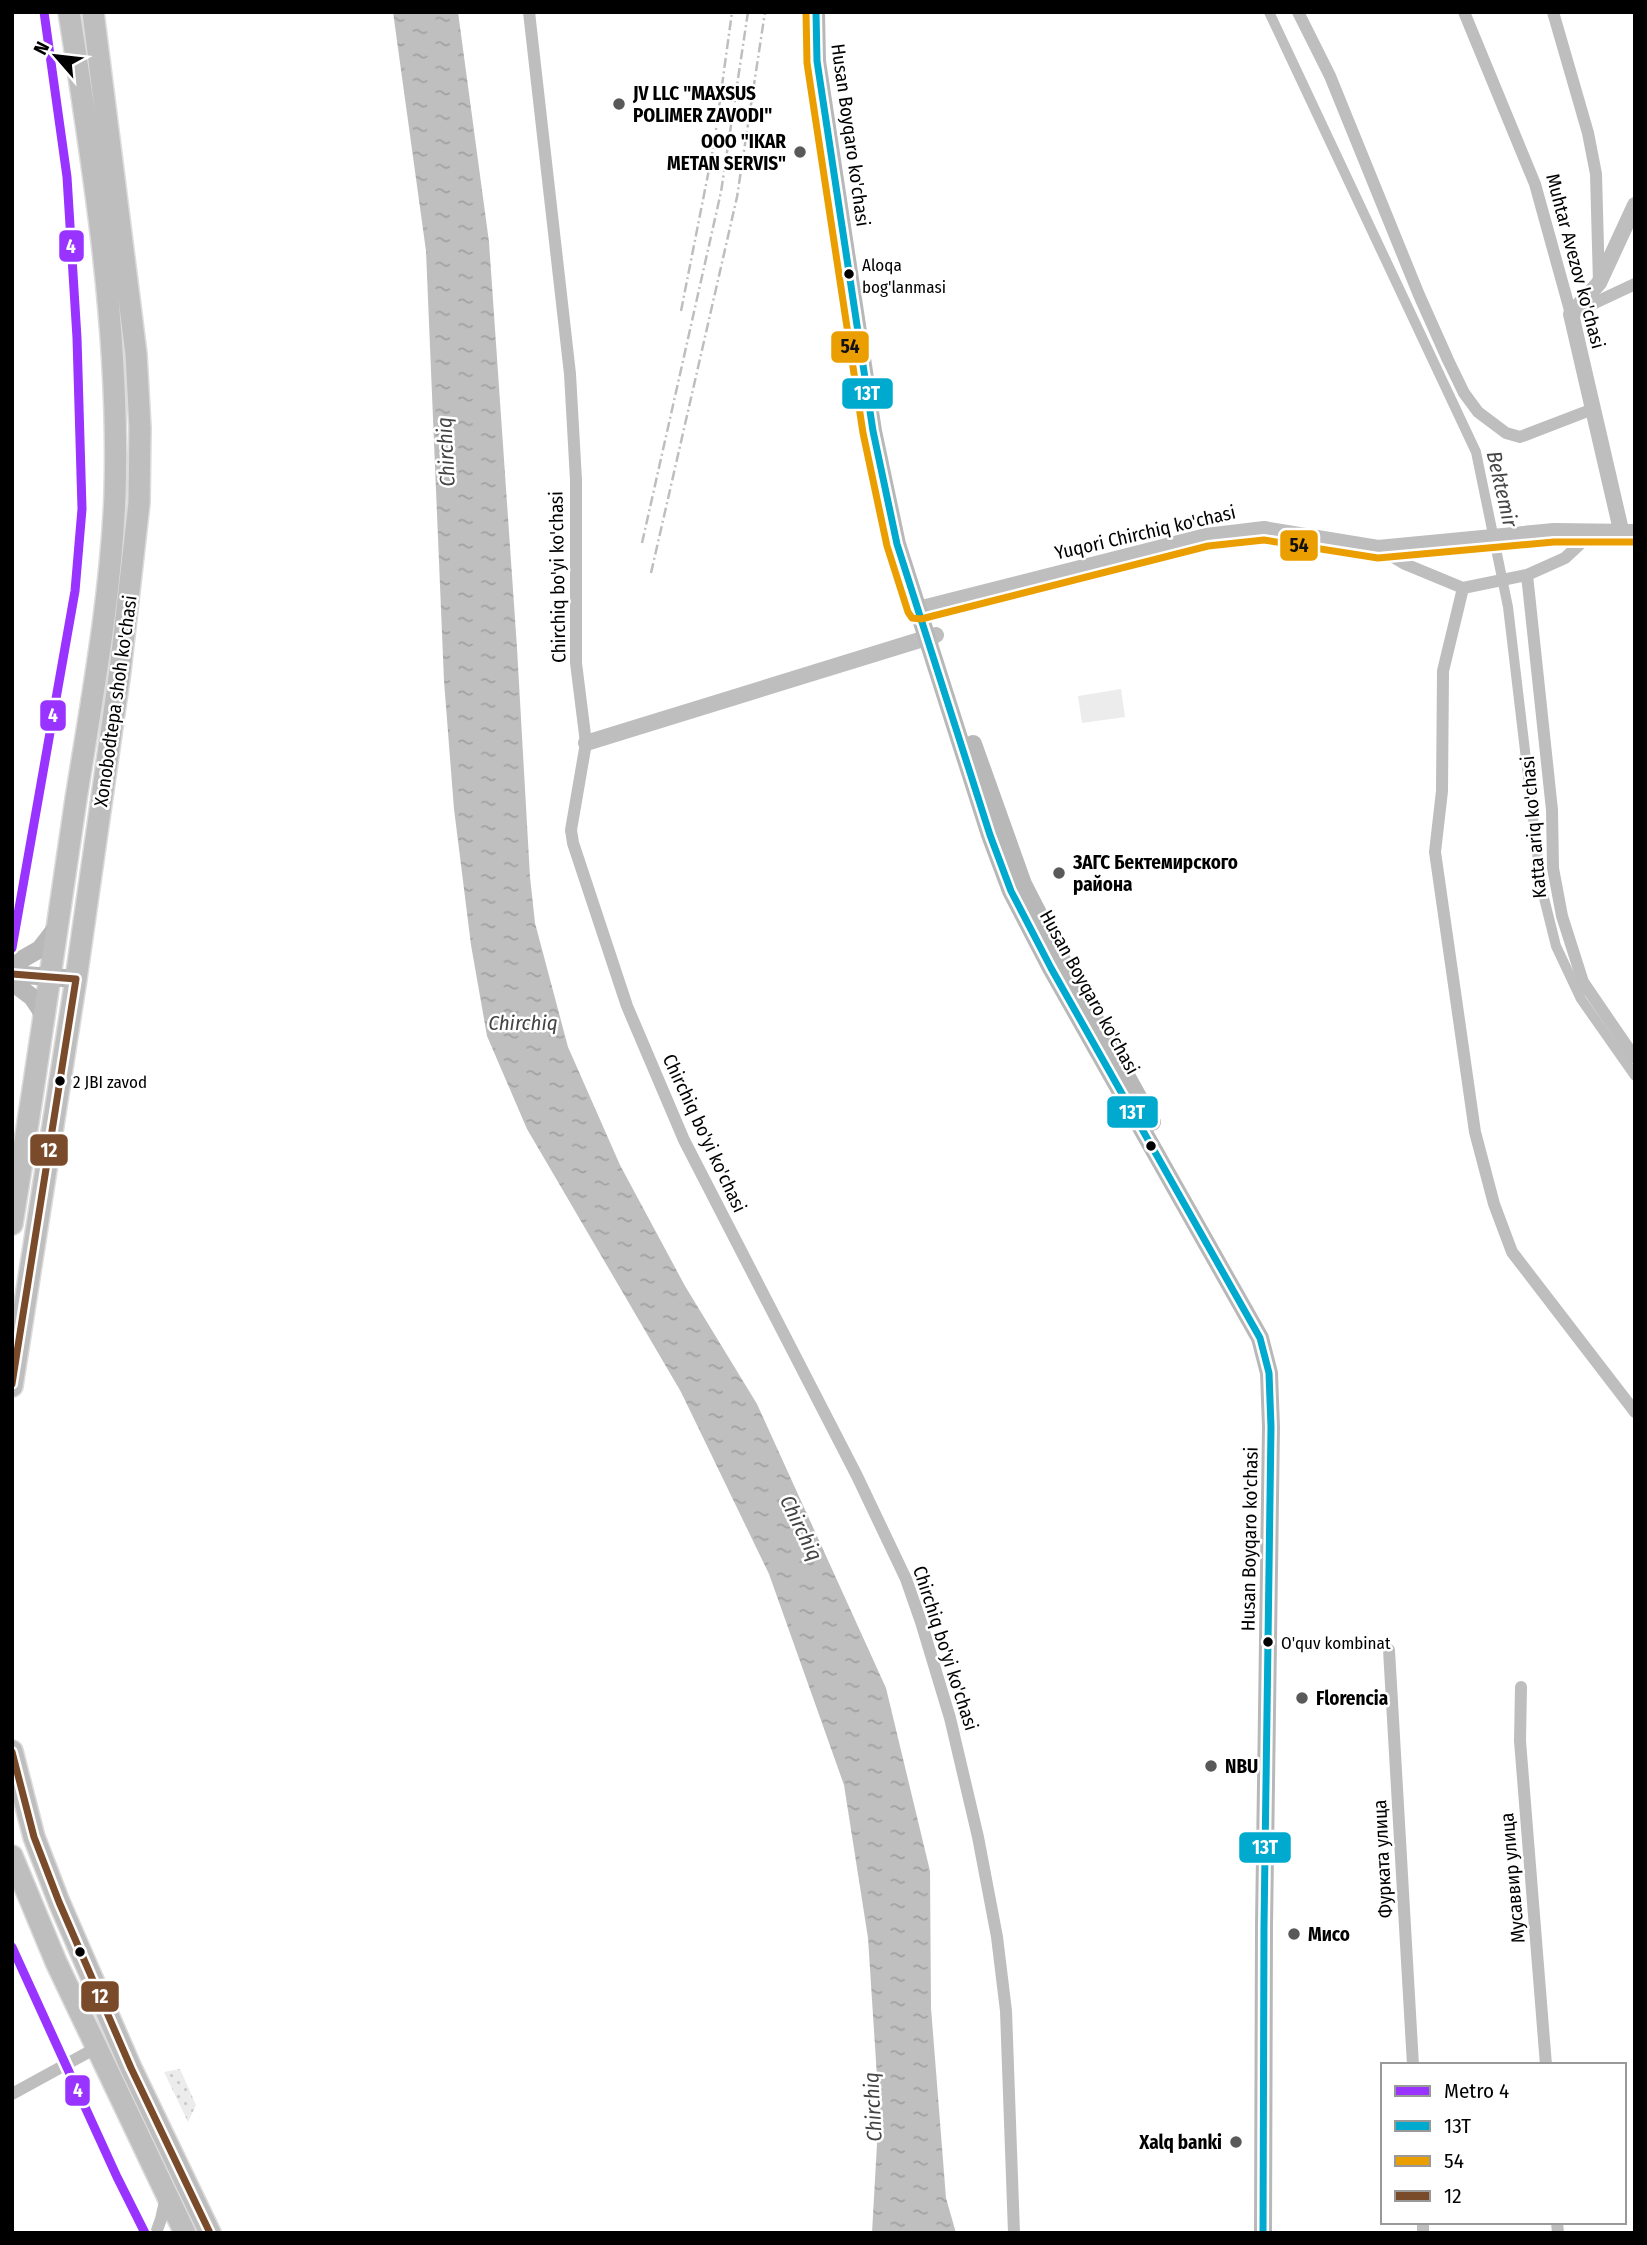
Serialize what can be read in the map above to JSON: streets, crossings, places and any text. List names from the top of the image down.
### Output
{
  "streets": {
    "highway": ["Xonobodtepa shoh ko'chasi"],
    "main road": ["Husan Boyqaro ko'chasi"],
    "street": [
      "Muhtar Avezov ko'chasi",
      "Yuqori Chirchiq ko'chasi",
      "Chirchiq bo'yi ko'chasi",
      "Katta ariq ko'chasi",
      "Фурката улица",
      "Мусаввир улица"
    ]
  },
  "crossings": [
    ["Husan Boyqaro ko'chasi", "Yuqori Chirchiq ko'chasi"],
    ["Muhtar Avezov ko'chasi", "Yuqori Chirchiq ko'chasi"]
  ],
  "water": ["Chirchiq", "Bektemir"],
  "places": [
    "JV LLC \"MAXSUS POLIMER ZAVODI\"",
    "OOO \"IKAR METAN SERVIS\"",
    "Aloqa bog'lanmasi",
    "ЗАГС Бектемирского района",
    "2 JBI zavod",
    "O'quv kombinat",
    "Florencia",
    "NBU",
    "Мисо",
    "Xalq banki"
  ],
  "lines": [
    "metro line 4",
    "transit line 13Т",
    "transit line 54",
    "transit line 12"
  ],
  "legend": [
    "Metro 4",
    "13Т",
    "54",
    "12"
  ],
  "north": "top left"
}
